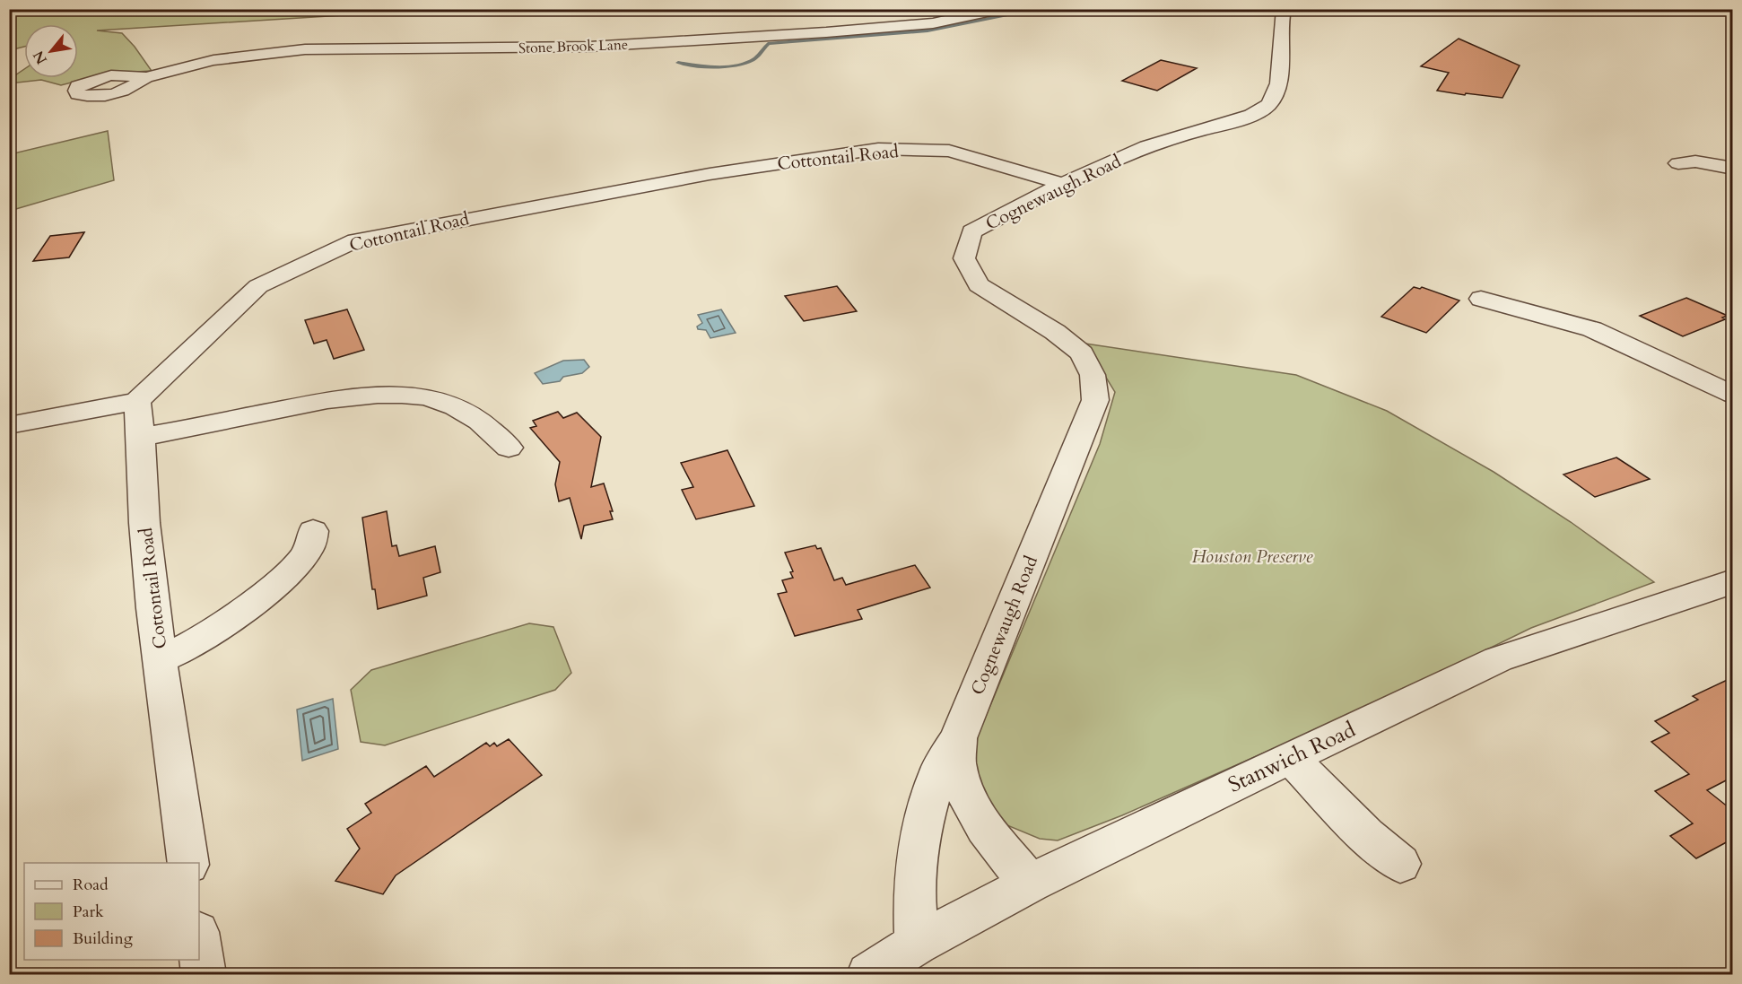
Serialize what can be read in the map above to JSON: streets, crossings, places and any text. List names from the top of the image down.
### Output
{
  "streets": {
    "street": [
      "Stone Brook Lane",
      "Cottontail Road",
      "Cognewaugh Road",
      "Stanwich Road"
    ]
  },
  "crossings": [
    ["Cottontail Road", "Cognewaugh Road"],
    ["Cognewaugh Road", "Stanwich Road"]
  ],
  "parks": ["Houston Preserve"],
  "legend": ["Road", "Park", "Building"],
  "north": "bottom left"
}
